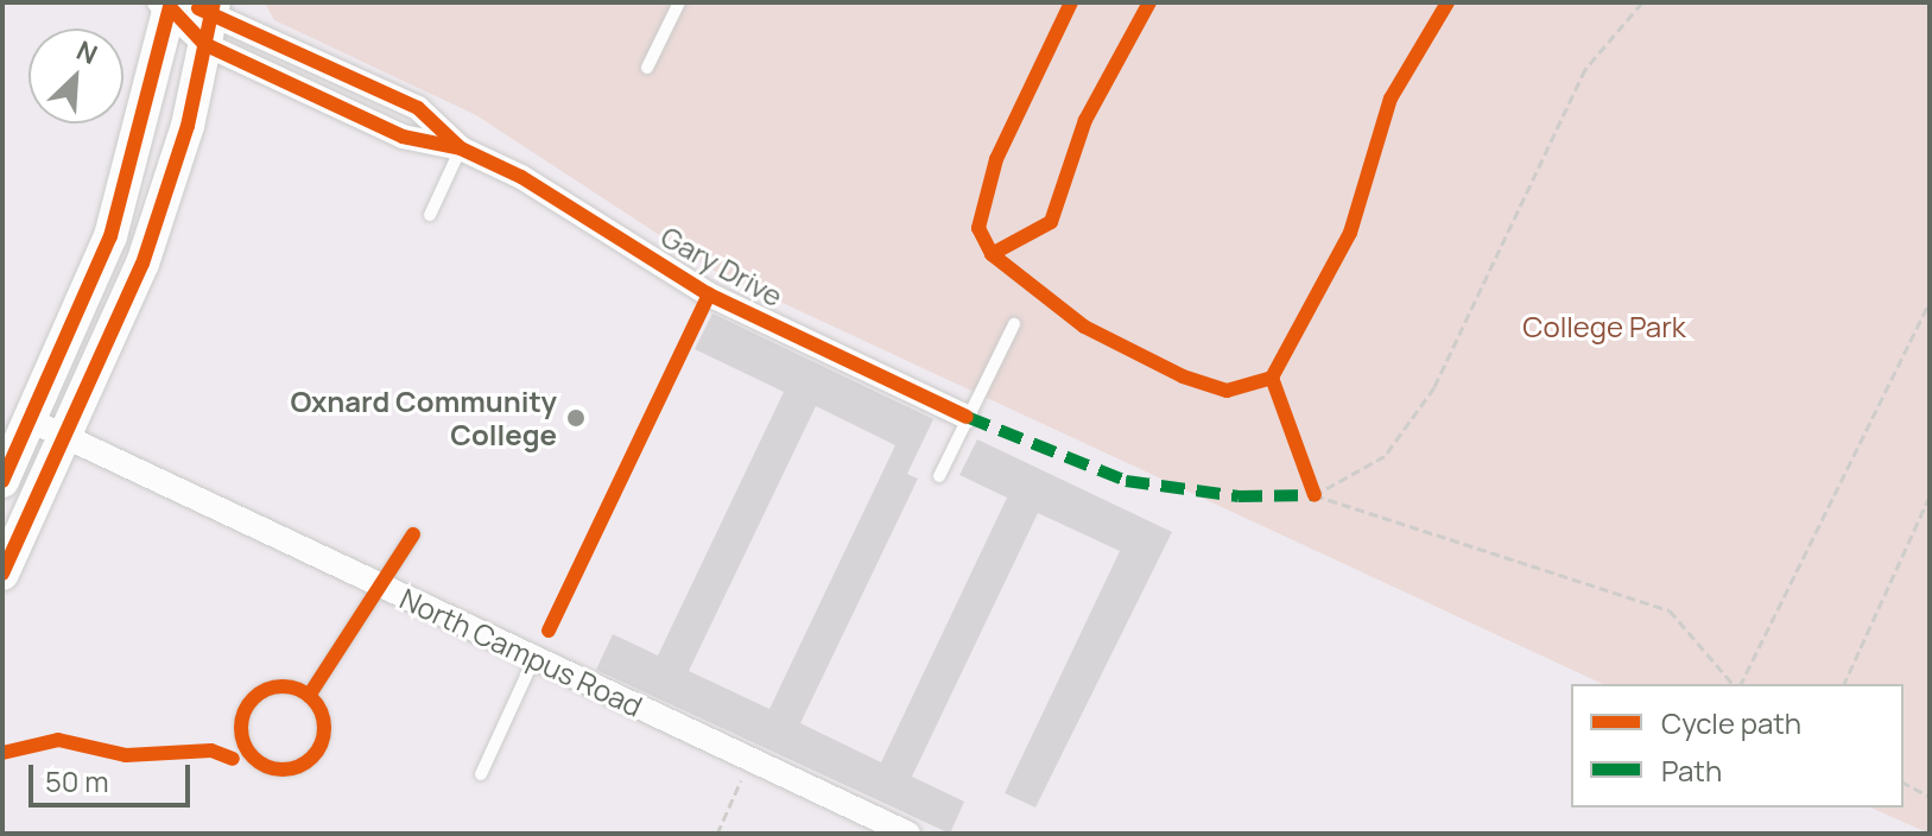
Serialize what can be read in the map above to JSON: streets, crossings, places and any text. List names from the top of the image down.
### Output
{
  "streets": {
    "street": ["Gary Drive", "North Campus Road"]
  },
  "parks": ["College Park"],
  "places": ["Oxnard Community College"],
  "legend": ["Cycle path", "Path"],
  "scale_bar": "50 m",
  "north": "top right"
}
